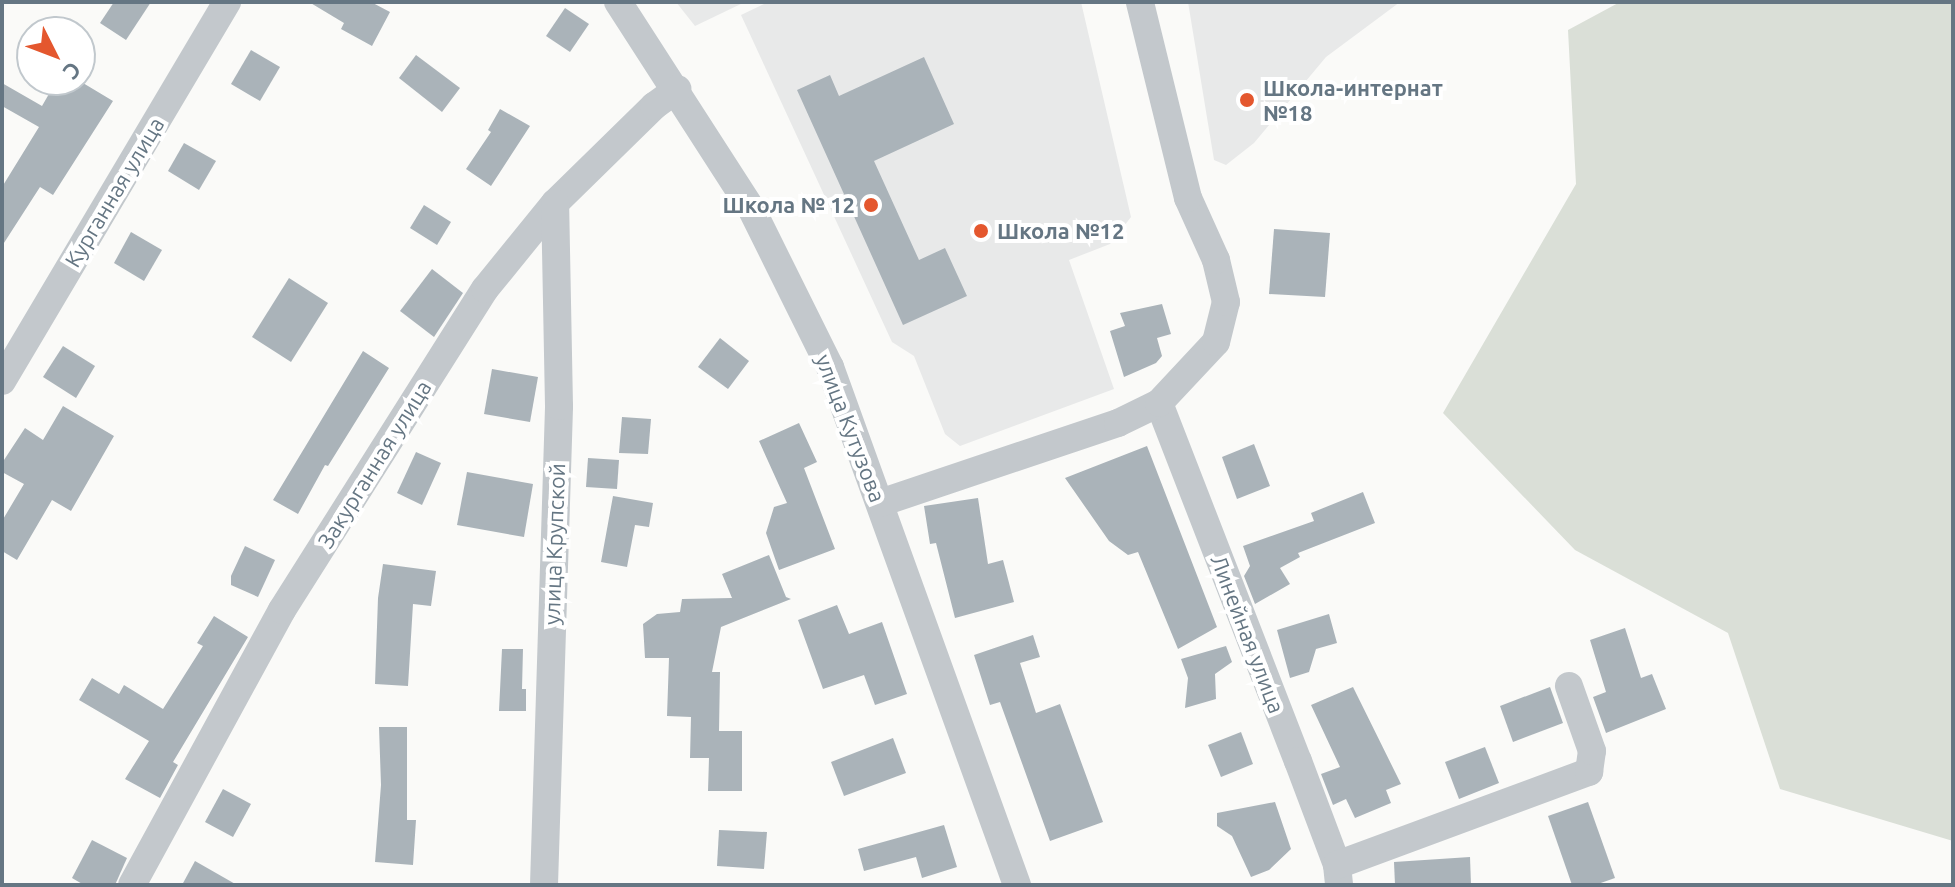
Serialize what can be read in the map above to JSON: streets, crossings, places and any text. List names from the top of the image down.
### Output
{
  "streets": {
    "street": [
      "Курганная улица",
      "улица Кутузова",
      "Закурганная улица",
      "улица Крупской",
      "Линейная улица"
    ]
  },
  "crossings": [
    ["улица Кутузова", "Закурганная улица"],
    ["Закурганная улица", "улица Крупской"]
  ],
  "places": ["Школа-интернат №18", "Школа № 12", "Школа №12"],
  "north": "bottom right"
}
